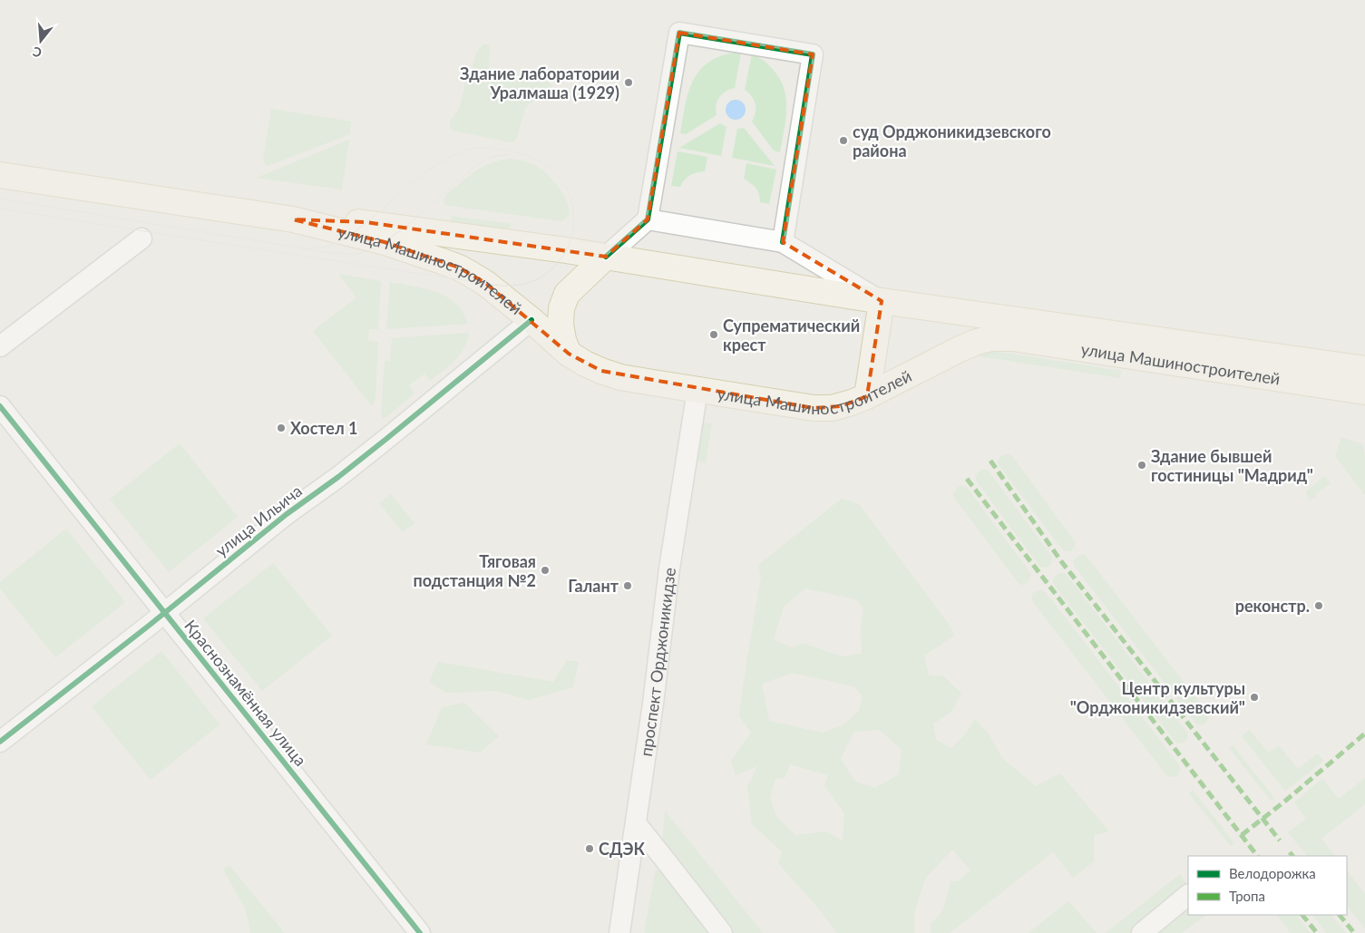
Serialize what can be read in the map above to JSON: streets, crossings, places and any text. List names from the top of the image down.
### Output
{
  "streets": {
    "main road": ["улица Машиностроителей"],
    "street": ["улица Ильича", "проспект Орджоникидзе", "Краснознамённая улица"]
  },
  "crossings": [
    ["улица Машиностроителей", "улица Ильича"],
    ["улица Машиностроителей", "проспект Орджоникидзе"],
    ["улица Ильича", "Краснознамённая улица"]
  ],
  "places": [
    "Здание лаборатории Уралмаша (1929)",
    "суд Орджоникидзевского района",
    "Супрематический крест",
    "Хостел 1",
    "Здание бывшей гостиницы \"Мадрид\"",
    "Тяговая подстанция №2",
    "Галант",
    "реконстр.",
    "Центр культуры \"Орджоникидзевский\"",
    "СДЭК"
  ],
  "legend": ["Велодорожка", "Тропа"],
  "north": "bottom"
}
